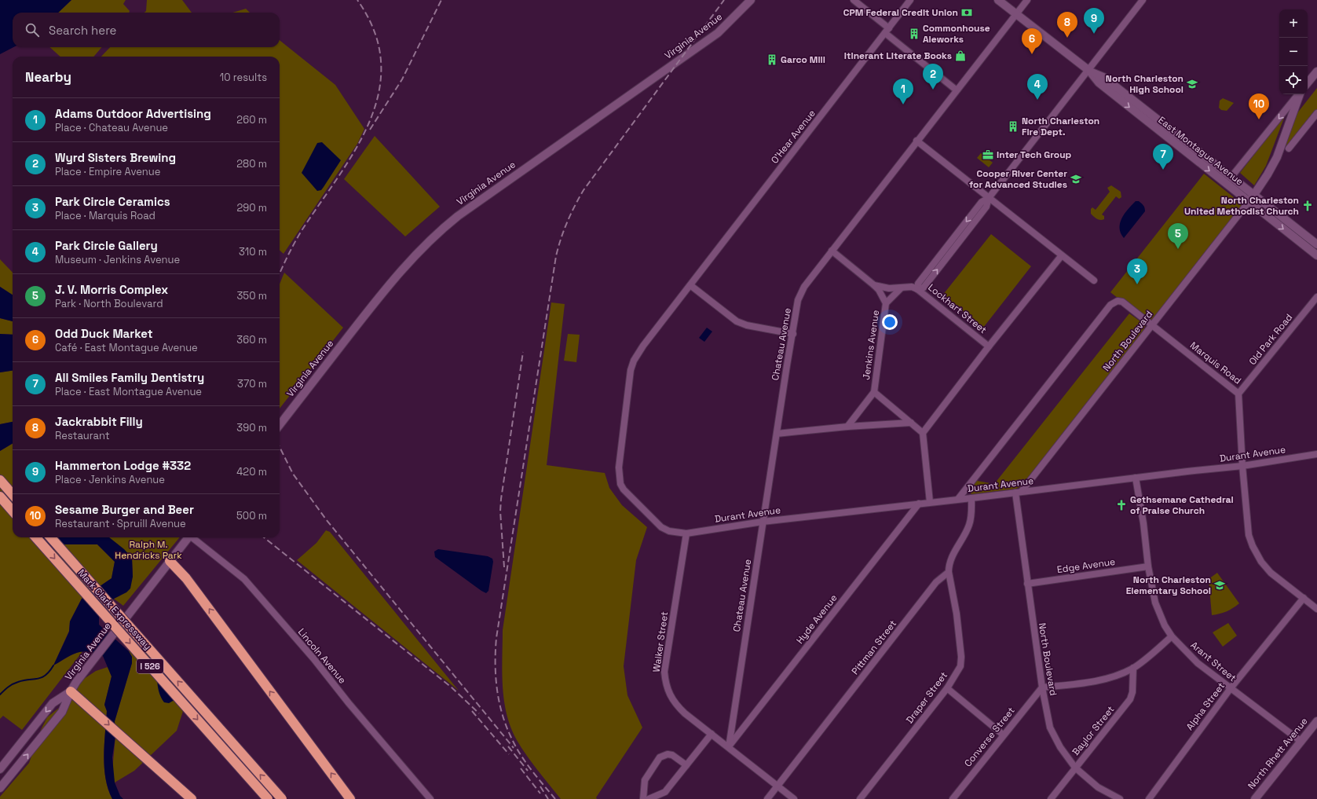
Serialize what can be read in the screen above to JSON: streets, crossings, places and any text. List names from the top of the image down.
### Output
{
  "streets": {
    "highway": ["Mark Clark Expressway", "I 526"],
    "main road": ["Virginia Avenue", "East Montague Avenue", "North Rhett Avenue"],
    "street": [
      "O'Hear Avenue",
      "Lockhart Street",
      "Old Park Road",
      "North Boulevard",
      "Chateau Avenue",
      "Jenkins Avenue",
      "Marquis Road",
      "Durant Avenue",
      "Edge Avenue",
      "Hyde Avenue",
      "Walker Street",
      "Pittman Street",
      "Lincoln Avenue",
      "Arant Street",
      "Draper Street",
      "Alpha Street",
      "Baylor Street",
      "Converse Street"
    ]
  },
  "crossings": [
    ["O'Hear Avenue", "Durant Avenue"],
    ["O'Hear Avenue", "Walker Street"],
    ["East Montague Avenue", "North Boulevard"],
    ["East Montague Avenue", "Chateau Avenue"],
    ["Lockhart Street", "Chateau Avenue"],
    ["Lockhart Street", "Jenkins Avenue"],
    ["Old Park Road", "Marquis Road"],
    ["North Boulevard", "Marquis Road"],
    ["North Boulevard", "Durant Avenue"],
    ["North Boulevard", "Edge Avenue"],
    ["North Boulevard", "Baylor Street"],
    ["North Boulevard", "Converse Street"],
    ["Chateau Avenue", "Durant Avenue"],
    ["Chateau Avenue", "Hyde Avenue"],
    ["Chateau Avenue", "Walker Street"],
    ["Marquis Road", "Durant Avenue"],
    ["Marquis Road", "Alpha Street"],
    ["Durant Avenue", "Hyde Avenue"],
    ["Durant Avenue", "Walker Street"],
    ["Durant Avenue", "Arant Street"],
    ["Edge Avenue", "Arant Street"],
    ["Hyde Avenue", "Walker Street"],
    ["Walker Street", "Pittman Street"],
    ["Pittman Street", "Draper Street"],
    ["Arant Street", "Alpha Street"],
    ["Arant Street", "North Rhett Avenue"]
  ],
  "parks": ["Ralph M. Hendricks Park"],
  "places": {
    "bank": ["CPM Federal Credit Union"],
    "building": ["Commonhouse Aleworks", "Garco Mill", "North Charleston Fire Dept."],
    "shop": ["Itinerant Literate Books"],
    "school or university": ["North Charleston High School", "Cooper River Center for Advanced Studies", "North Charleston Elementary School"],
    "office": ["Inter Tech Group"],
    "church": ["North Charleston United Methodist Church", "Gethsemane Cathedral of Praise Church"]
  },
  "page": {
    "pins": [
      "9",
      "8",
      "6",
      "2",
      "4",
      "1",
      "10",
      "7",
      "5",
      "3"
    ],
    "map_buttons": ["+", "−"],
    "search": "Search here",
    "heading": ["Nearby", "10 results"],
    "list": [
      {
        "mark": "1",
        "name": "Adams Outdoor Advertising",
        "note": "Place · Chateau Avenue",
        "value": "260 m"
      },
      {
        "mark": "2",
        "name": "Wyrd Sisters Brewing",
        "note": "Place · Empire Avenue",
        "value": "280 m"
      },
      {
        "mark": "3",
        "name": "Park Circle Ceramics",
        "note": "Place · Marquis Road",
        "value": "290 m"
      },
      {
        "mark": "4",
        "name": "Park Circle Gallery",
        "note": "Museum · Jenkins Avenue",
        "value": "310 m"
      },
      {
        "mark": "5",
        "name": "J. V. Morris Complex",
        "note": "Park · North Boulevard",
        "value": "350 m"
      },
      {
        "mark": "6",
        "name": "Odd Duck Market",
        "note": "Café · East Montague Avenue",
        "value": "360 m"
      },
      {
        "mark": "7",
        "name": "All Smiles Family Dentistry",
        "note": "Place · East Montague Avenue",
        "value": "370 m"
      },
      {
        "mark": "8",
        "name": "Jackrabbit Filly",
        "note": "Restaurant",
        "value": "390 m"
      },
      {
        "mark": "9",
        "name": "Hammerton Lodge #332",
        "note": "Place · Jenkins Avenue",
        "value": "420 m"
      },
      {
        "mark": "10",
        "name": "Sesame Burger and Beer",
        "note": "Restaurant · Spruill Avenue",
        "value": "500 m"
      }
    ]
  }
}
